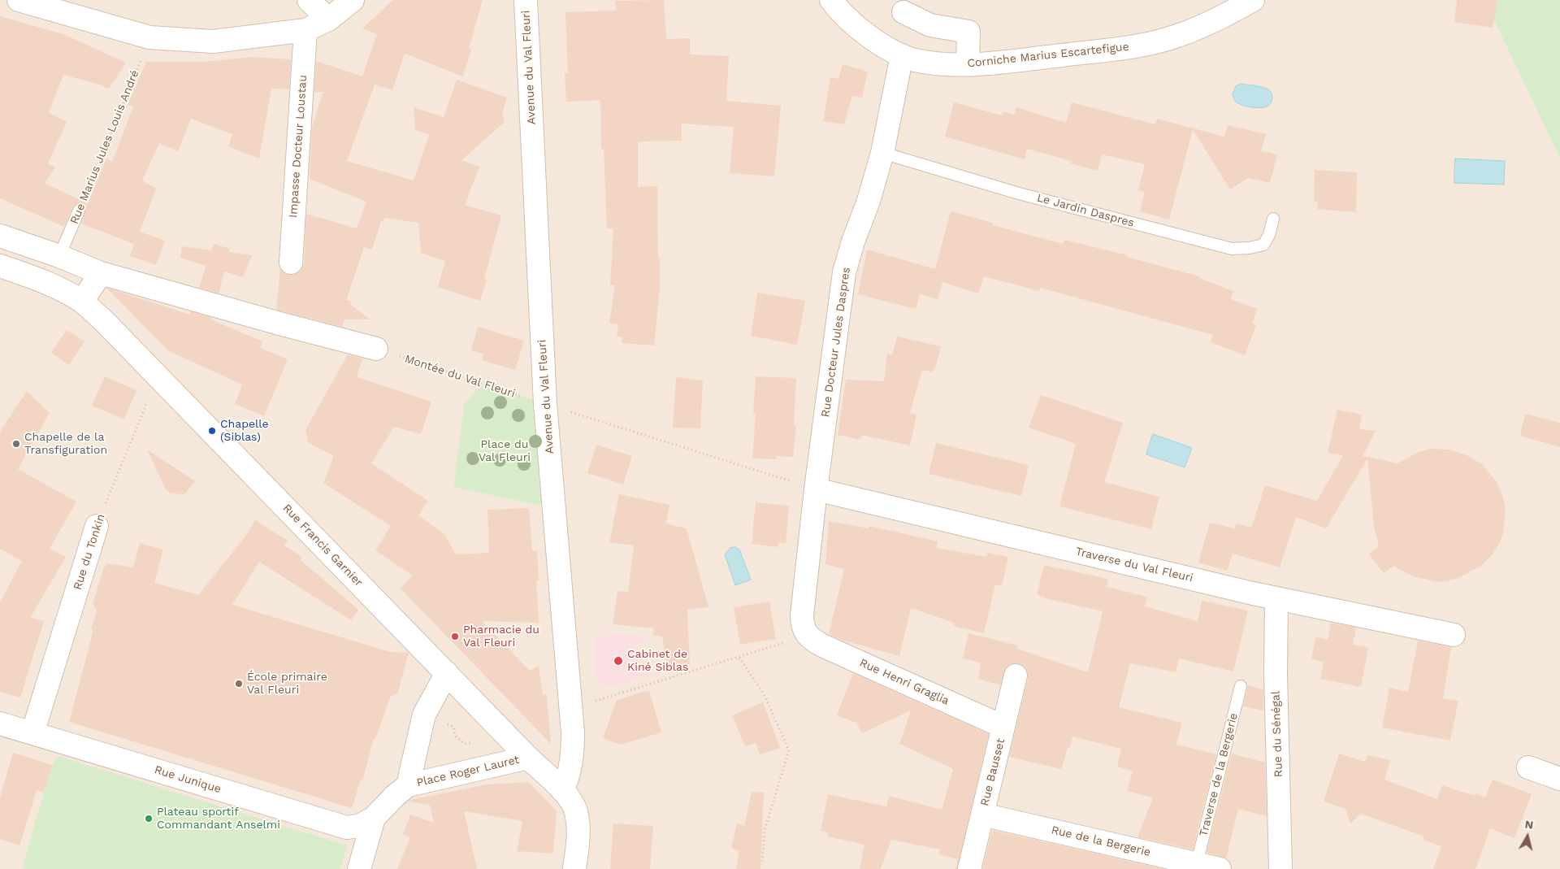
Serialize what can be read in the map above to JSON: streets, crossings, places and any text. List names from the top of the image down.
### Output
{
  "streets": {
    "street": [
      "Corniche Marius Escartefigue",
      "Avenue du Val Fleuri",
      "Impasse Docteur Loustau",
      "Rue Docteur Jules Daspres",
      "Rue Francis Garnier",
      "Rue du Tonkin",
      "Traverse du Val Fleuri",
      "Rue Henri Graglia",
      "Rue du Sénégal",
      "Place Roger Lauret",
      "Rue Bausset",
      "Rue Junique",
      "Rue de la Bergerie"
    ],
    "lane": ["Rue Marius Jules Louis André", "Le Jardin Daspres", "Traverse de la Bergerie"],
    "path": ["Montée du Val Fleuri"]
  },
  "crossings": [
    ["Corniche Marius Escartefigue", "Rue Docteur Jules Daspres"],
    ["Avenue du Val Fleuri", "Montée du Val Fleuri"],
    ["Avenue du Val Fleuri", "Rue Francis Garnier"],
    ["Le Jardin Daspres", "Rue Docteur Jules Daspres"],
    ["Rue Docteur Jules Daspres", "Montée du Val Fleuri"],
    ["Rue Docteur Jules Daspres", "Traverse du Val Fleuri"],
    ["Rue Docteur Jules Daspres", "Rue Henri Graglia"],
    ["Montée du Val Fleuri", "Traverse du Val Fleuri"],
    ["Rue Francis Garnier", "Rue du Tonkin"],
    ["Rue Francis Garnier", "Place Roger Lauret"],
    ["Rue du Tonkin", "Rue Junique"],
    ["Traverse du Val Fleuri", "Rue du Sénégal"],
    ["Rue Henri Graglia", "Rue Bausset"],
    ["Place Roger Lauret", "Rue Junique"],
    ["Rue Bausset", "Rue de la Bergerie"],
    ["Traverse de la Bergerie", "Rue de la Bergerie"]
  ],
  "parks": ["Place du Val Fleuri"],
  "places": [
    "Chapelle (Siblas)",
    "Chapelle de la Transfiguration",
    "Pharmacie du Val Fleuri",
    "Cabinet de Kiné Siblas",
    "École primaire Val Fleuri",
    "Plateau sportif Commandant Anselmi"
  ],
  "north": "top"
}
